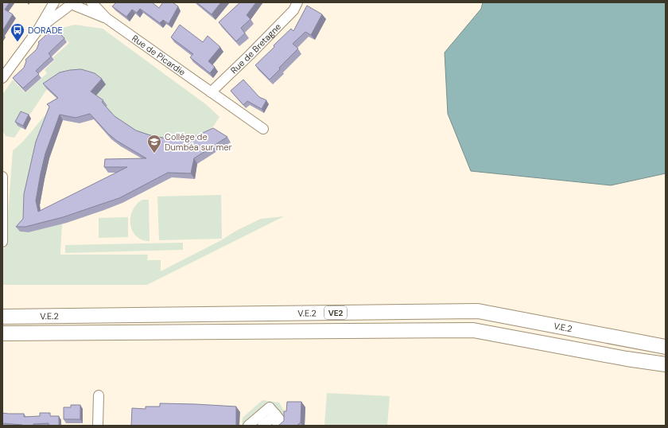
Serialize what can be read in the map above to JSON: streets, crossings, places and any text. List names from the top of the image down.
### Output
{
  "streets": {
    "highway": ["V.E.2", "VE2"],
    "street": ["Rue de Bretagne", "Rue de Picardie"]
  },
  "crossings": [
    ["Rue de Bretagne", "Rue de Picardie"]
  ],
  "places": {
    "bus stop": ["DORADE"],
    "school or university": ["Collége de Dumbéa sur mer"]
  }
}
